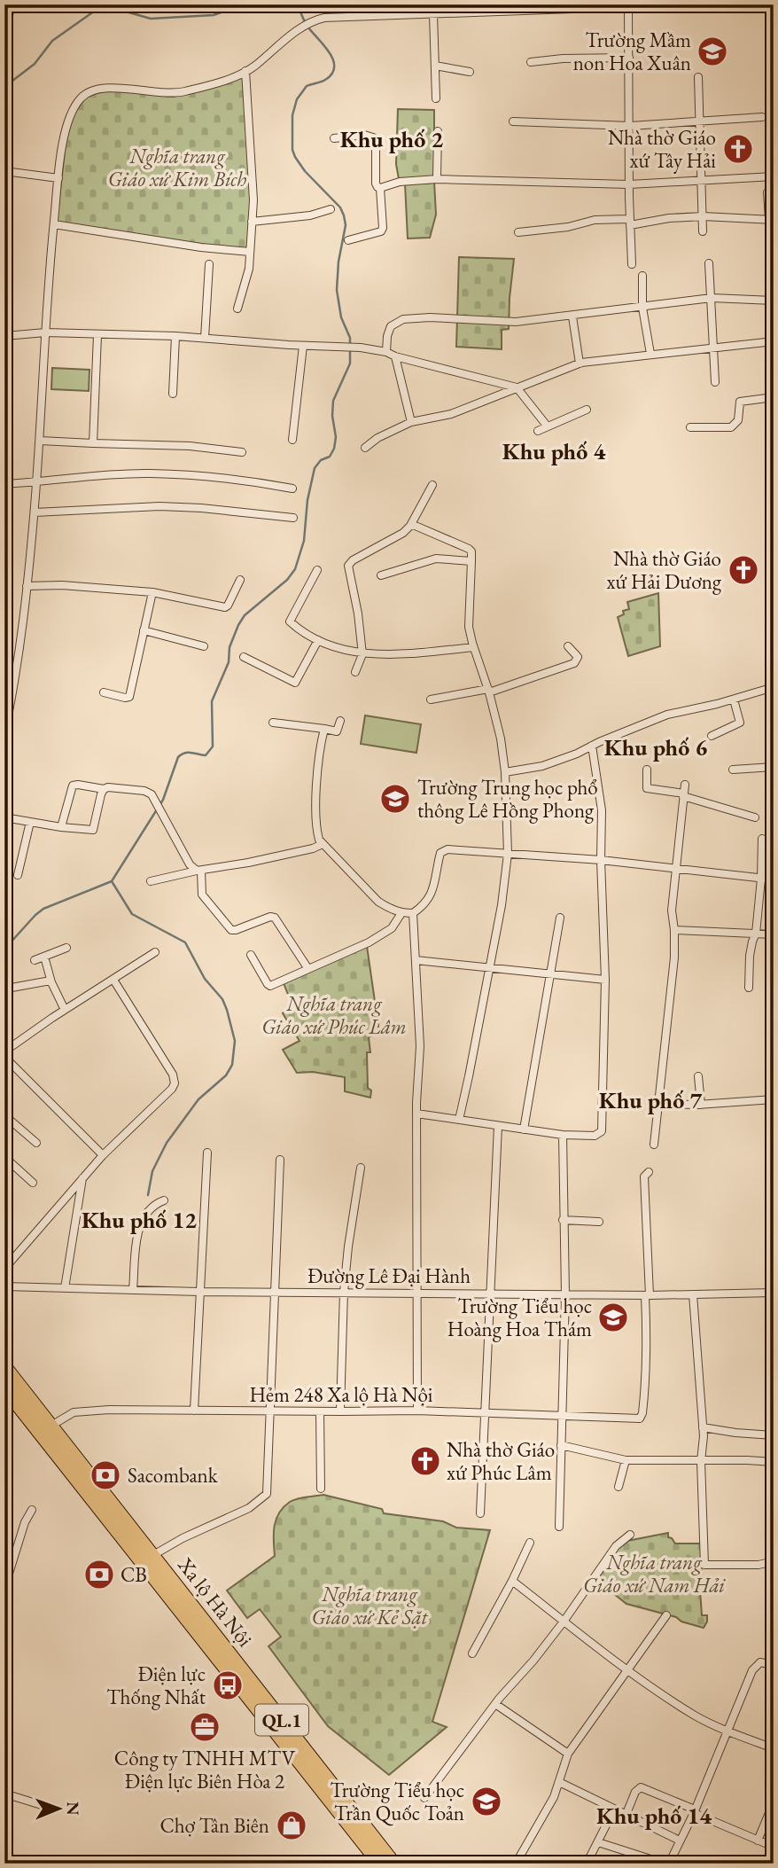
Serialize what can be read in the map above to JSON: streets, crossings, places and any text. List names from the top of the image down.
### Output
{
  "streets": {
    "highway": ["Xa lộ Hà Nội", "QL.1"],
    "street": ["Đường Lê Đại Hành", "Hẻm 248 Xa lộ Hà Nội"]
  },
  "crossings": [
    ["Đường Lê Đại Hành", "Hẻm 248 Xa lộ Hà Nội"],
    ["Hẻm 248 Xa lộ Hà Nội", "Xa lộ Hà Nội"]
  ],
  "districts": [
    "Khu phố 2",
    "Khu phố 4",
    "Khu phố 6",
    "Khu phố 7",
    "Khu phố 12",
    "Khu phố 14"
  ],
  "parks": [
    "Nghĩa trang Giáo xứ Kim Bích",
    "Nghĩa trang Giáo xứ Phúc Lâm",
    "Nghĩa trang Giáo xứ Nam Hải",
    "Nghĩa trang Giáo xứ Kẻ Sặt"
  ],
  "places": {
    "school or university": [
      "Trường Mầm non Hoa Xuân",
      "Trường Trung học phổ thông Lê Hồng Phong",
      "Trường Tiểu học Hoàng Hoa Thám",
      "Trường Tiểu học Trần Quốc Toản"
    ],
    "church": ["Nhà thờ Giáo xứ Tây Hải", "Nhà thờ Giáo xứ Hải Dương", "Nhà thờ Giáo xứ Phúc Lâm"],
    "bank": ["Sacombank", "CB"],
    "bus stop": ["Điện lực Thống Nhất"],
    "office": ["Công ty TNHH MTV Điện lực Biên Hòa 2"],
    "shop": ["Chợ Tân Biên"]
  },
  "north": "right"
}
